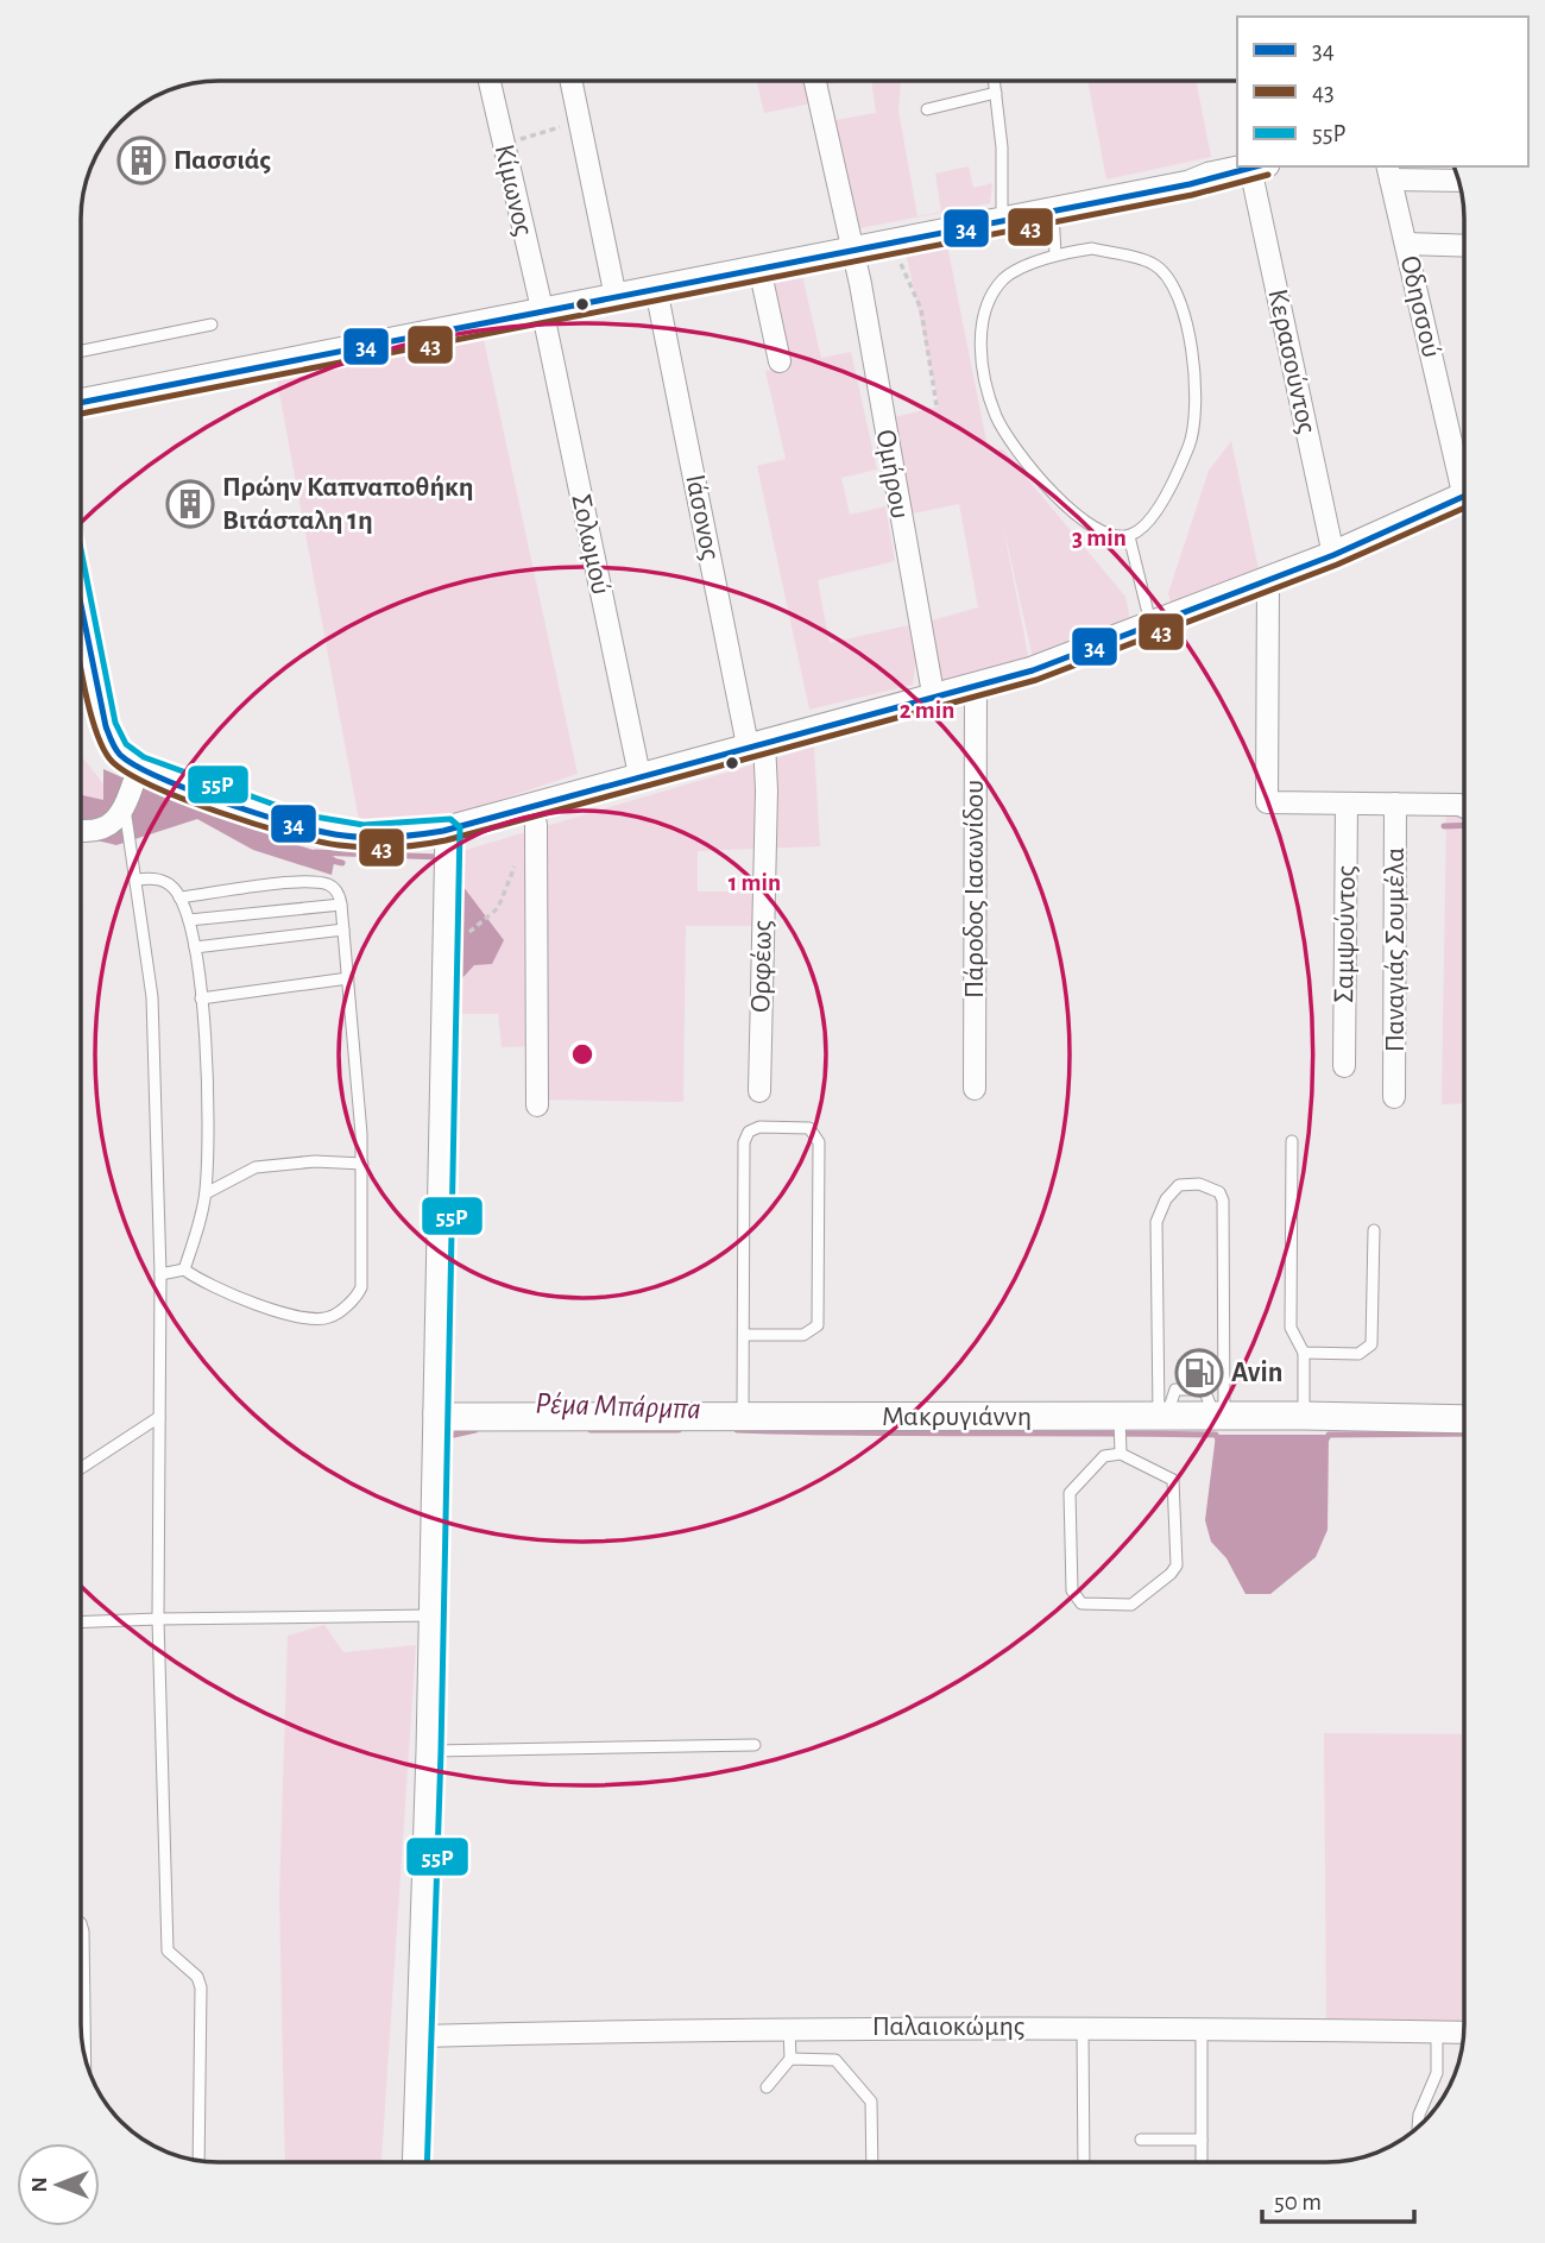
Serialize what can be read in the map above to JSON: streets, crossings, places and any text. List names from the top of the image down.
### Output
{
  "streets": {
    "street": [
      "Κίμωνος",
      "Οδησσού",
      "Κερασούντος",
      "Ομήρου",
      "Ιάσονος",
      "Σολωμού",
      "Πάροδος Ιασωνίδου",
      "Σαμψούντος",
      "Παναγιάς Σουμέλα",
      "Ορφέως",
      "Μακρυγιάννη",
      "Παλαιοκώμης"
    ]
  },
  "crossings": [
    ["Κίμωνος", "Σολωμού"],
    ["Ιάσονος", "Ορφέως"]
  ],
  "water": ["Ρέμα Μπάρμπα"],
  "places": {
    "building": ["Πασσιάς", "Πρώην Καπναποθήκη Βιτάσταλη 1η"],
    "fuel station": ["Avin"]
  },
  "lines": ["transit line 34", "transit line 43", "transit line 55Ρ"],
  "legend": ["34", "43", "55Ρ"],
  "scale_bar": "50 m",
  "north": "left",
  "rings": ["3 min", "2 min", "1 min"]
}
